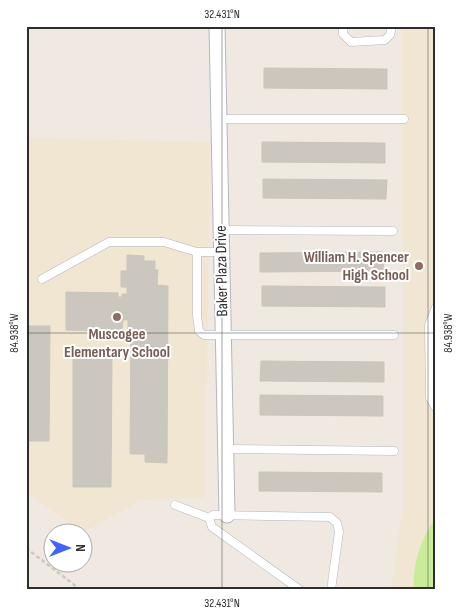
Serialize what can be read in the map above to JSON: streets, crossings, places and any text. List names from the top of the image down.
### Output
{
  "streets": {
    "street": ["Baker Plaza Drive"]
  },
  "places": ["William H. Spencer High School", "Muscogee Elementary School"],
  "north": "right",
  "coordinates": ["32.431°N", "84.938°W"]
}
